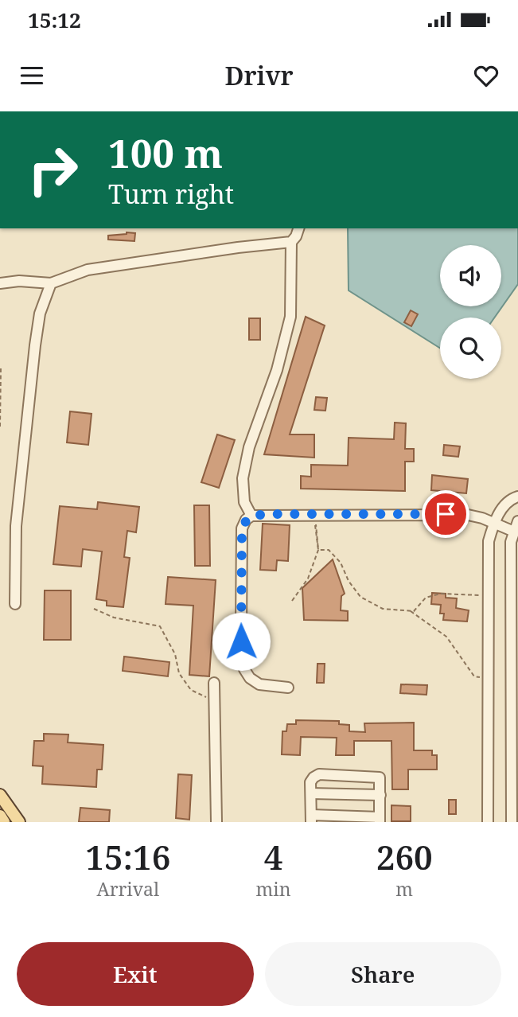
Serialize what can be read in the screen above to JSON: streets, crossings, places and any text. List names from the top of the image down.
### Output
{
  "page": {
    "status": "15:12",
    "header": "Drivr",
    "turn": ["100 m", "Turn right"],
    "eta": [
      "15:16",
      "Arrival",
      "4",
      "min",
      "260",
      "m"
    ],
    "buttons": ["Exit", "Share"]
  }
}
